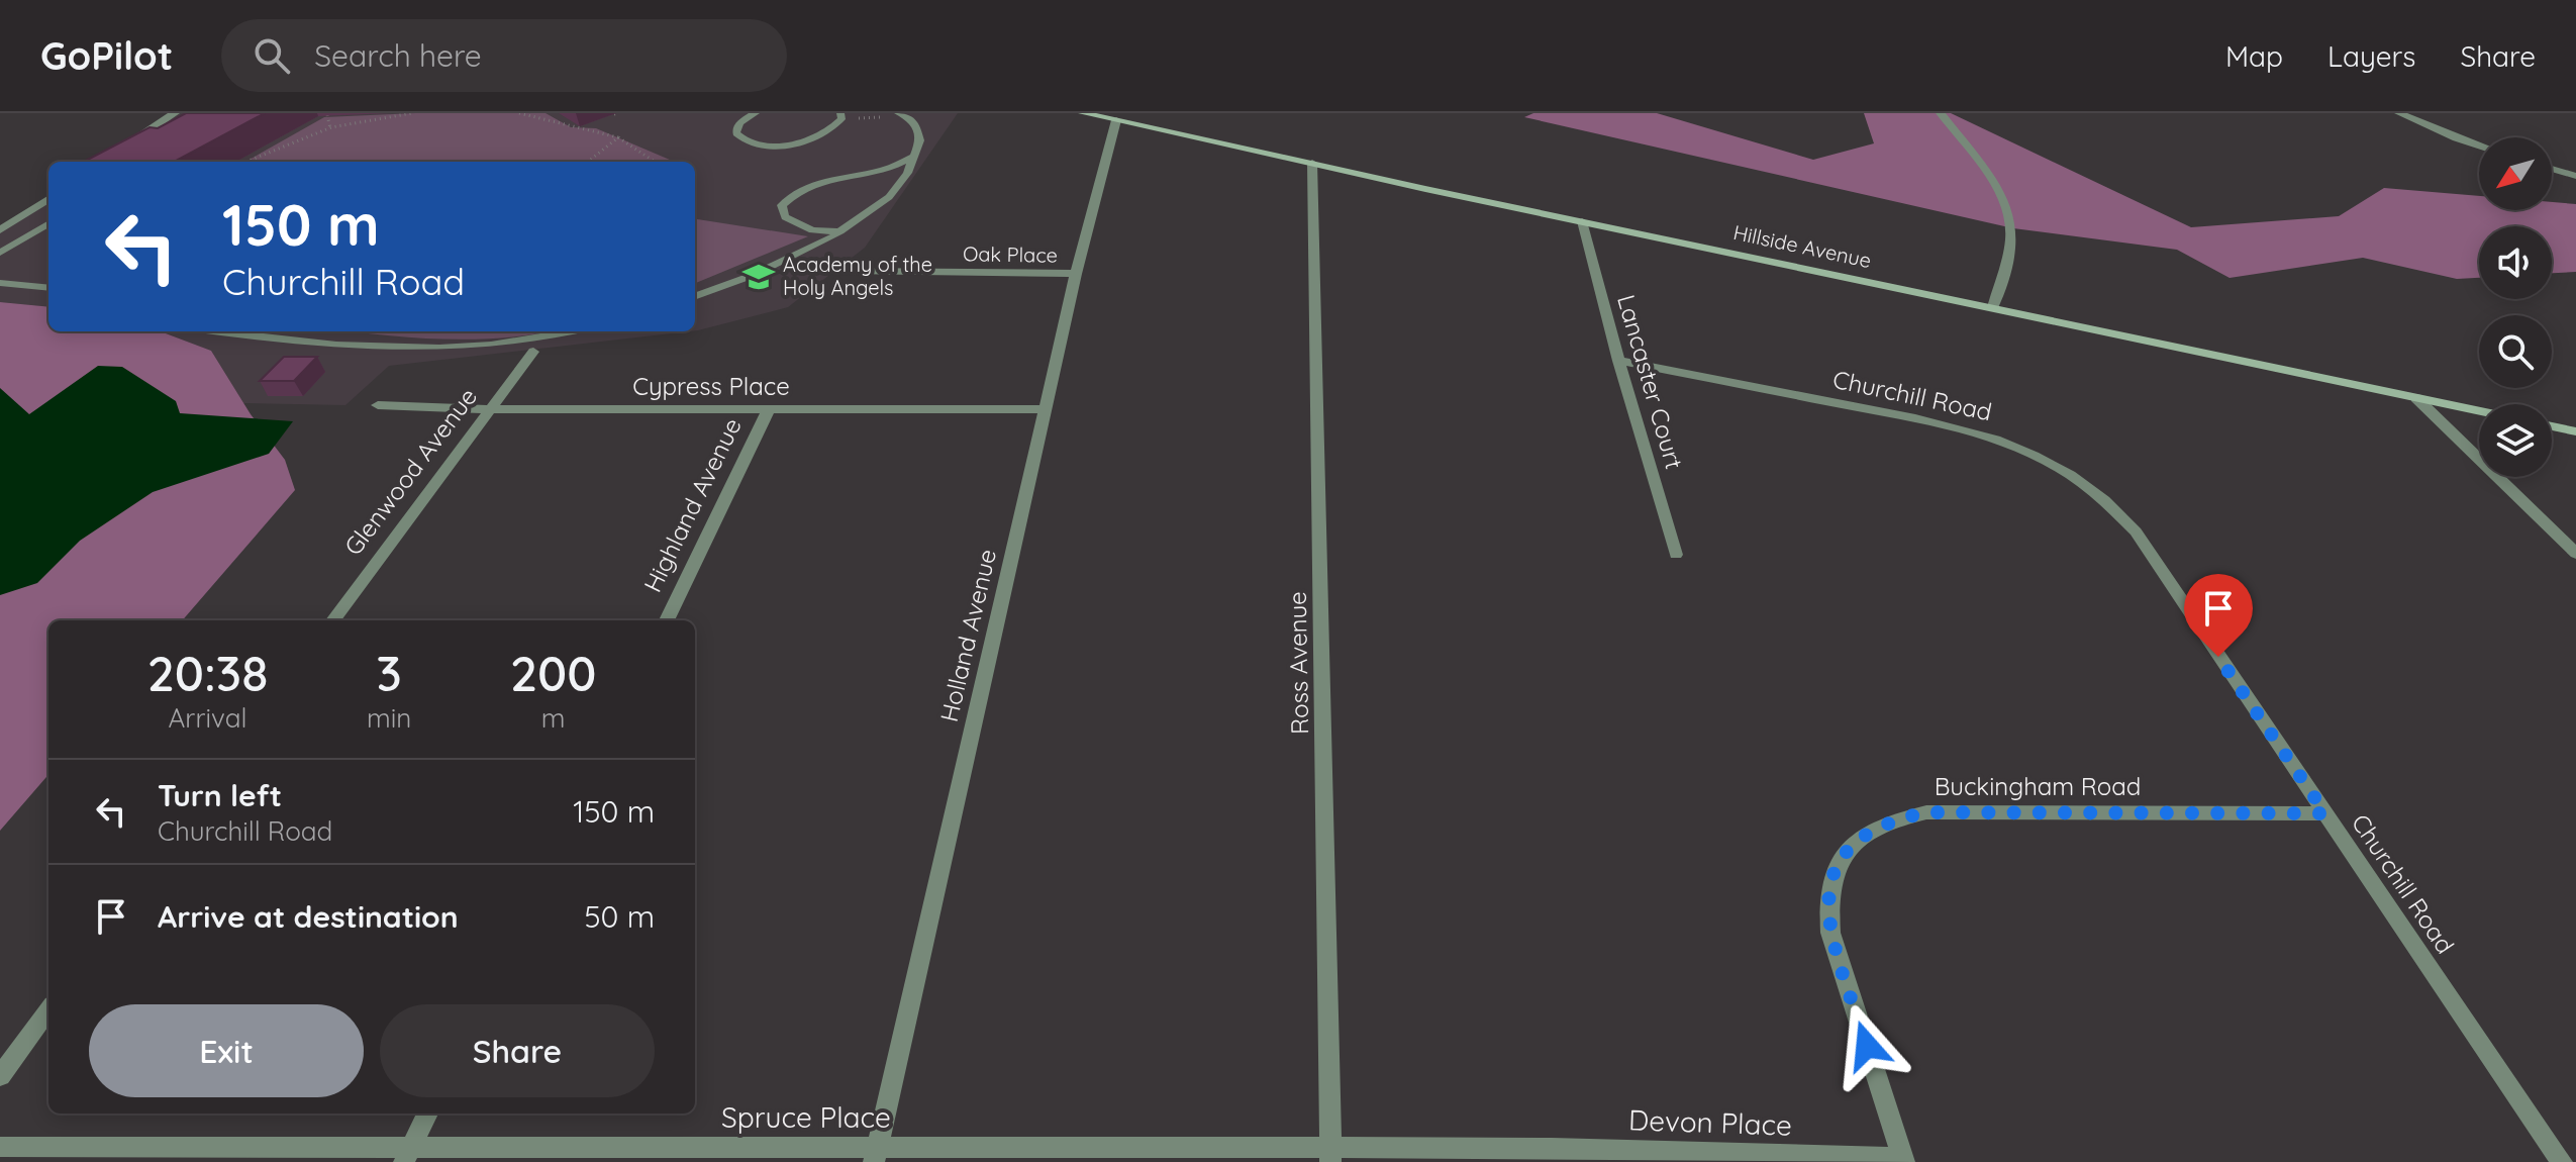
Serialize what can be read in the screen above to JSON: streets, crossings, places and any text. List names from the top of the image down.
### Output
{
  "streets": {
    "main road": ["Hillside Avenue"],
    "street": [
      "Oak Place",
      "Lancaster Court",
      "Cypress Place",
      "Churchill Road",
      "Glenwood Avenue",
      "Highland Avenue",
      "Holland Avenue",
      "Ross Avenue",
      "Buckingham Road",
      "Spruce Place",
      "Devon Place"
    ]
  },
  "crossings": [
    ["Hillside Avenue", "Lancaster Court"],
    ["Hillside Avenue", "Holland Avenue"],
    ["Hillside Avenue", "Ross Avenue"],
    ["Oak Place", "Holland Avenue"],
    ["Lancaster Court", "Churchill Road"],
    ["Cypress Place", "Glenwood Avenue"],
    ["Cypress Place", "Highland Avenue"],
    ["Cypress Place", "Holland Avenue"],
    ["Churchill Road", "Buckingham Road"],
    ["Holland Avenue", "Spruce Place"],
    ["Ross Avenue", "Spruce Place"],
    ["Buckingham Road", "Devon Place"],
    ["Spruce Place", "Devon Place"]
  ],
  "places": {
    "school or university": ["Academy of the Holy Angels"]
  },
  "north": "bottom left",
  "page": {
    "header": "GoPilot",
    "search": "Search here",
    "nav": ["Map", "Layers", "Share"],
    "turn": ["150 m", "Churchill Road"],
    "eta": [
      "20:38",
      "Arrival",
      "3",
      "min",
      "200",
      "m"
    ],
    "list": [
      {
        "name": "Turn left",
        "note": "Churchill Road",
        "value": "150 m"
      },
      {
        "name": "Arrive at destination",
        "value": "50 m"
      }
    ],
    "buttons": ["Exit", "Share"]
  }
}
